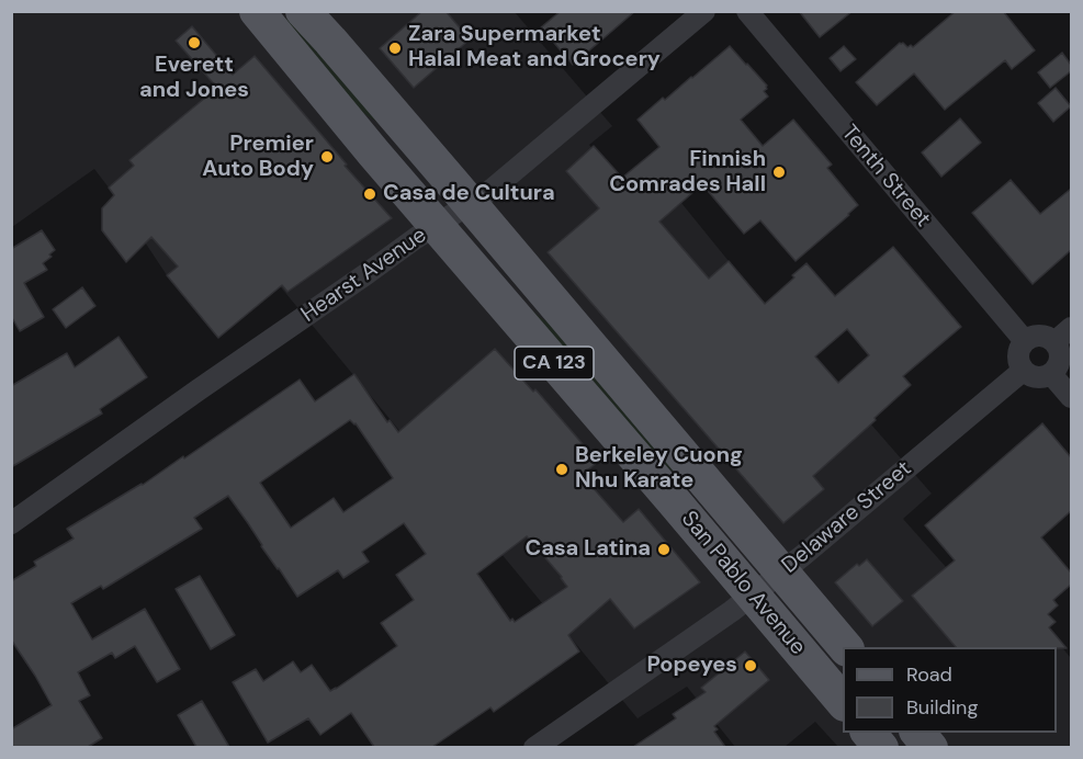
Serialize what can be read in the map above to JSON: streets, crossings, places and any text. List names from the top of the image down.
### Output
{
  "streets": {
    "main road": ["CA 123", "San Pablo Avenue"],
    "street": ["Tenth Street", "Hearst Avenue", "Delaware Street"]
  },
  "crossings": [
    ["Tenth Street", "Delaware Street"],
    ["Hearst Avenue", "San Pablo Avenue"],
    ["Delaware Street", "San Pablo Avenue"]
  ],
  "places": [
    "Everett and Jones",
    "Zara Supermarket Halal Meat and Grocery",
    "Premier Auto Body",
    "Finnish Comrades Hall",
    "Casa de Cultura",
    "Berkeley Cuong Nhu Karate",
    "Casa Latina",
    "Popeyes"
  ],
  "legend": ["Road", "Building"]
}
